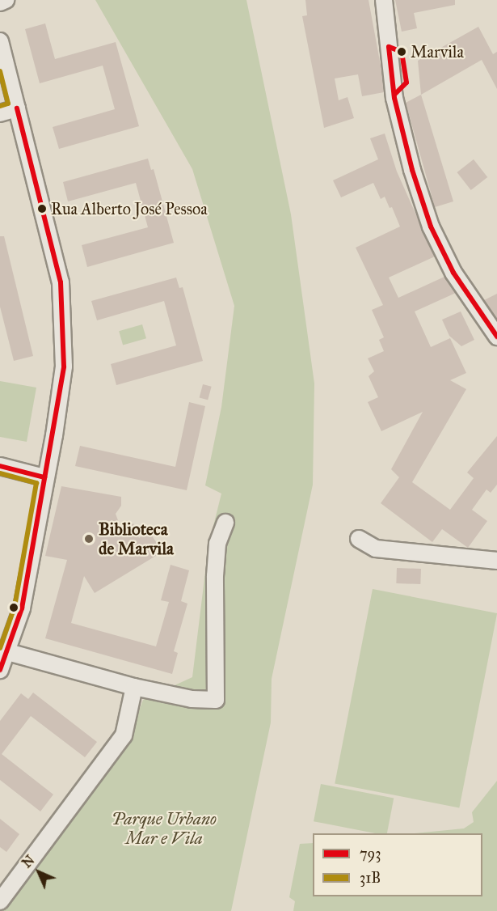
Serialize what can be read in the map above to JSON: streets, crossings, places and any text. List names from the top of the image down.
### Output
{
  "parks": ["Parque Urbano Mar e Vila"],
  "places": ["Marvila", "Rua Alberto José Pessoa", "Biblioteca de Marvila"],
  "lines": ["transit line 793", "transit line 31B"],
  "legend": ["793", "31B"],
  "north": "top left"
}
